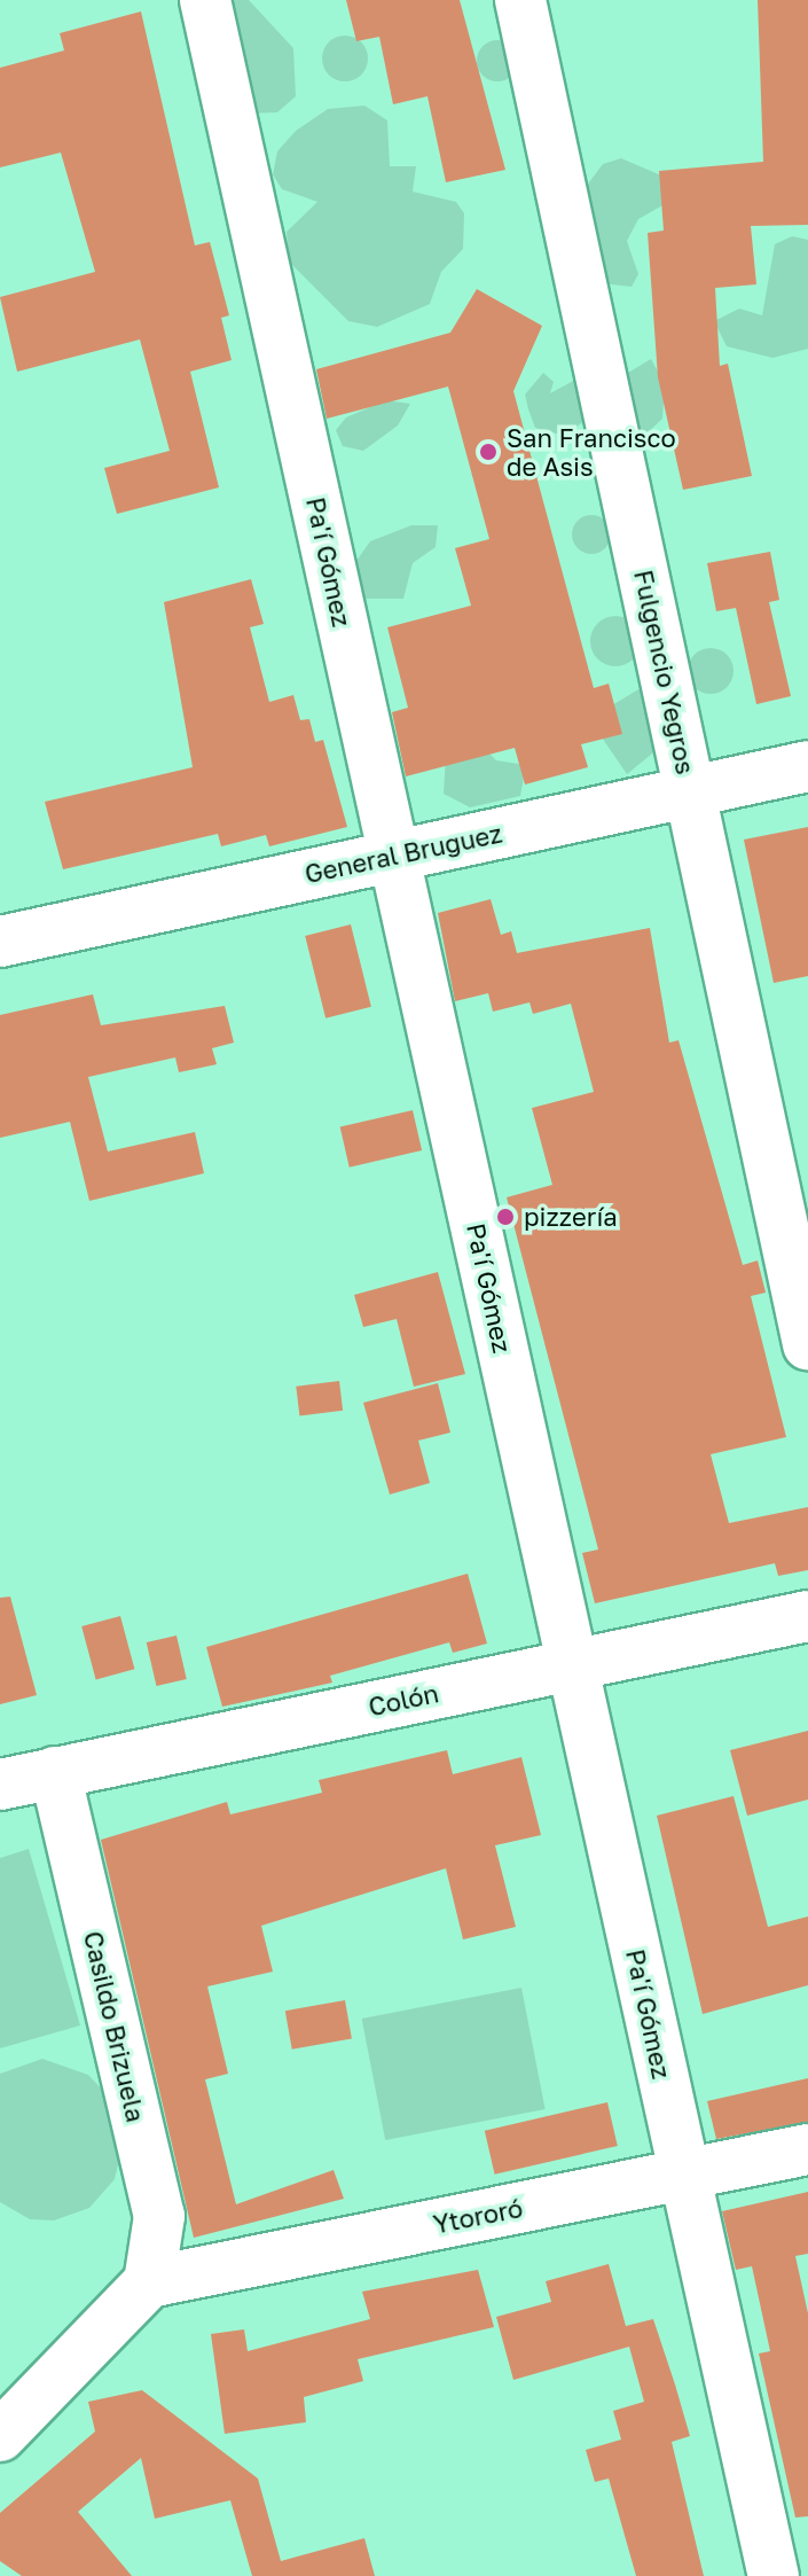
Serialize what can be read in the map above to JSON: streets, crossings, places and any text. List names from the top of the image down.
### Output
{
  "streets": {
    "street": [
      "Pa'í Gómez",
      "Fulgencio Yegros",
      "General Bruguez",
      "Colón",
      "Casildo Brizuela",
      "Ytororó"
    ]
  },
  "crossings": [
    ["Pa'í Gómez", "General Bruguez"],
    ["Pa'í Gómez", "Colón"],
    ["Pa'í Gómez", "Ytororó"],
    ["Fulgencio Yegros", "General Bruguez"],
    ["Colón", "Casildo Brizuela"],
    ["Casildo Brizuela", "Ytororó"]
  ],
  "places": ["San Francisco de Asis", "pizzería"]
}
